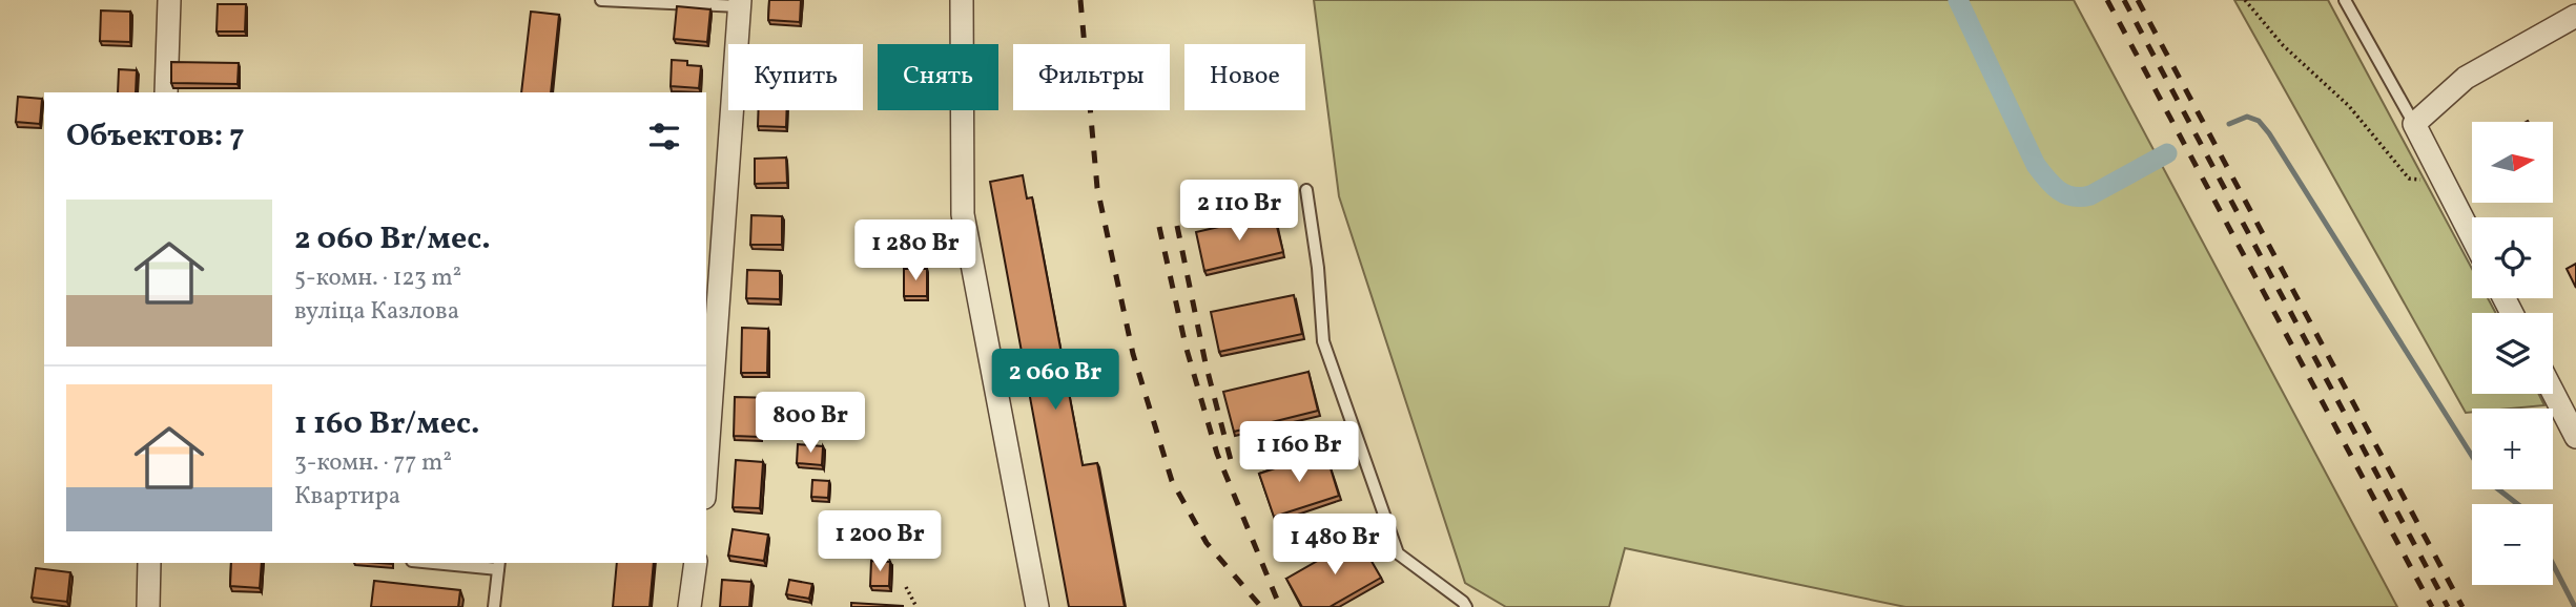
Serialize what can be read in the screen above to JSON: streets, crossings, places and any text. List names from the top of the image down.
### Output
{
  "north": "right",
  "page": {
    "chip": [
      "Купить",
      "Снять",
      "Фильтры",
      "Новое"
    ],
    "heading": "Объектов: 7",
    "map_buttons": ["+", "−"],
    "price": [
      "2 110 Br",
      "1 280 Br",
      "2 060 Br",
      "800 Br",
      "1 160 Br",
      "1 200 Br",
      "1 480 Br"
    ],
    "list": [
      {
        "name": "2 060 Br/мес.",
        "note": "5-комн. · 123 m² · вуліца Казлова"
      },
      {
        "name": "1 160 Br/мес.",
        "note": "3-комн. · 77 m² · Квартира"
      }
    ]
  }
}
